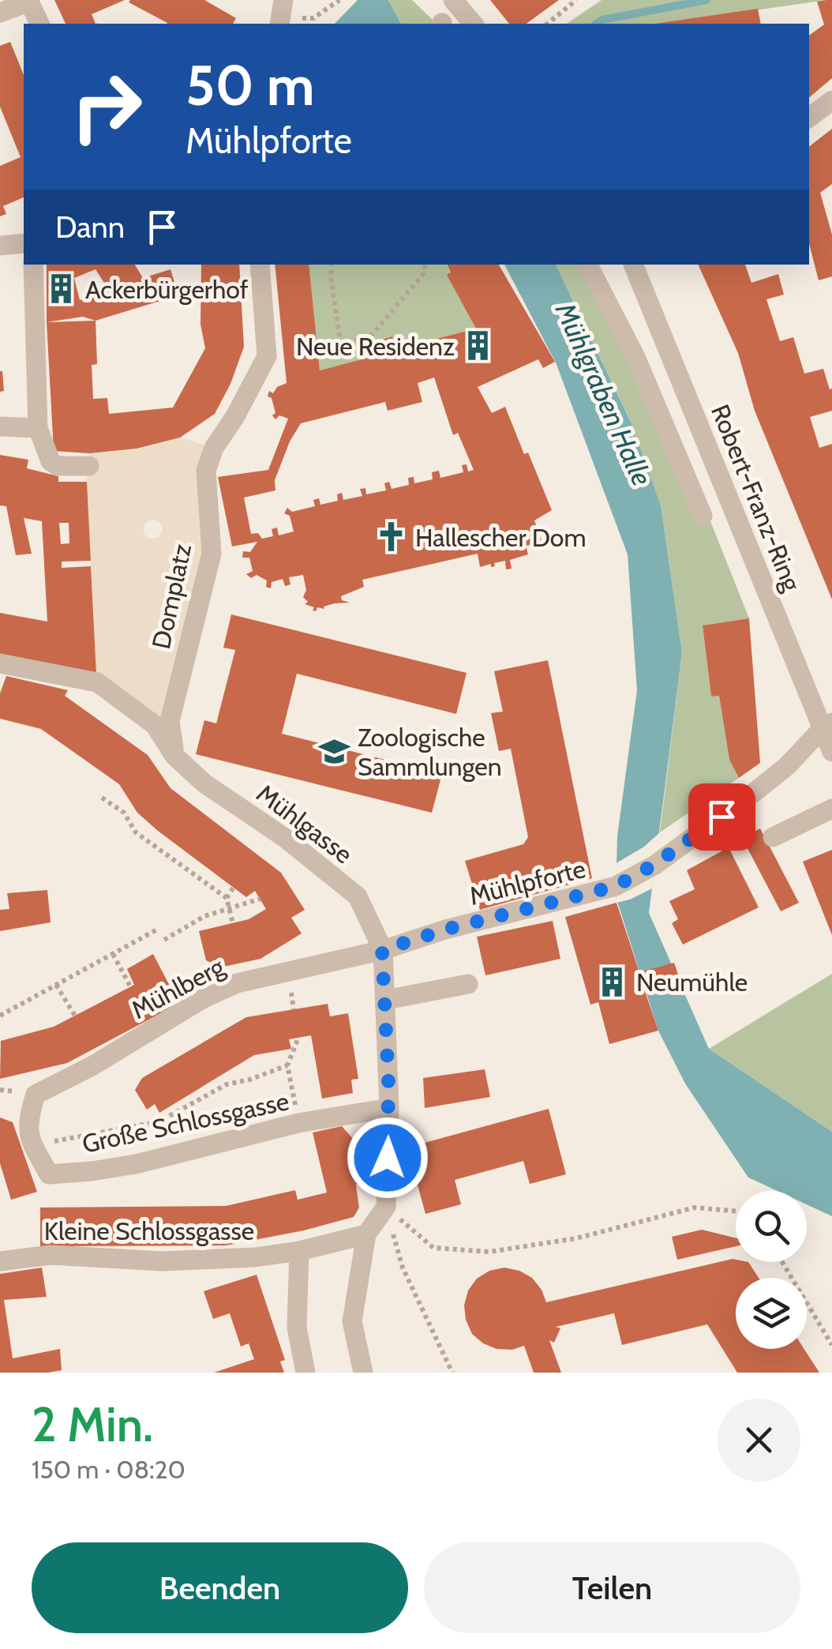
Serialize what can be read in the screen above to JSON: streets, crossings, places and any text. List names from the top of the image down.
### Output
{
  "streets": {
    "street": [
      "Robert-Franz-Ring",
      "Domplatz",
      "Mühlgasse",
      "Mühlpforte",
      "Mühlberg",
      "Große Schlossgasse",
      "Kleine Schlossgasse"
    ]
  },
  "crossings": [
    ["Robert-Franz-Ring", "Mühlpforte"],
    ["Domplatz", "Mühlgasse"],
    ["Mühlgasse", "Mühlpforte"],
    ["Mühlgasse", "Mühlberg"],
    ["Mühlgasse", "Große Schlossgasse"],
    ["Mühlpforte", "Mühlberg"],
    ["Mühlberg", "Große Schlossgasse"]
  ],
  "water": ["Mühlgraben Halle"],
  "places": {
    "building": ["Ackerbürgerhof", "Neue Residenz", "Neumühle"],
    "church": ["Hallescher Dom"],
    "school or university": ["Zoologische Sammlungen"]
  },
  "page": {
    "turn": ["50 m", "Mühlpforte"],
    "then": "Dann",
    "heading": ["2 Min.", "150 m · 08:20"],
    "buttons": ["Beenden", "Teilen"]
  }
}
